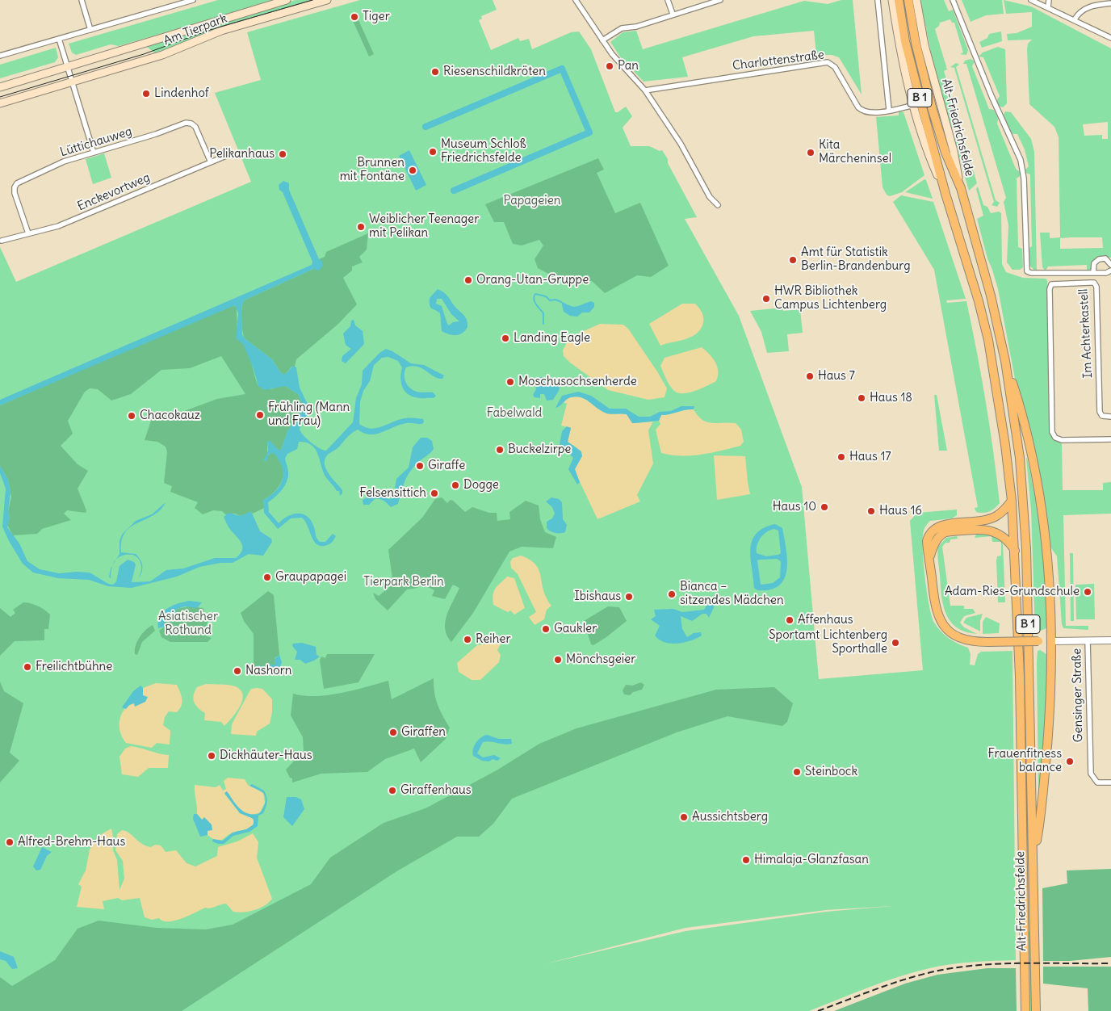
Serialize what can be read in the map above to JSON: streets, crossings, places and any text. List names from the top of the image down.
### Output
{
  "streets": {
    "main road": ["Am Tierpark", "B 1", "Alt-Friedrichsfelde"],
    "street": [
      "Charlottenstraße",
      "Lüttichauweg",
      "Enckevortweg",
      "Im Achterkastell",
      "Gensinger Straße"
    ]
  },
  "crossings": [
    ["B 1", "Alt-Friedrichsfelde"],
    ["Lüttichauweg", "Enckevortweg"]
  ],
  "parks": [
    "Papageien",
    "Fabelwald",
    "Tierpark Berlin",
    "Asiatischer Rothund"
  ],
  "places": [
    "Tiger",
    "Pan",
    "Riesenschildkröten",
    "Lindenhof",
    "Museum Schloß Friedrichsfelde",
    "Kita Märcheninsel",
    "Pelikanhaus",
    "Brunnen mit Fontäne",
    "Weiblicher Teenager mit Pelikan",
    "Amt für Statistik Berlin-Brandenburg",
    "Orang-Utan-Gruppe",
    "HWR Bibliothek Campus Lichtenberg",
    "Landing Eagle",
    "Haus 7",
    "Moschusochsenherde",
    "Haus 18",
    "Frühling (Mann und Frau)",
    "Chacokauz",
    "Buckelzirpe",
    "Haus 17",
    "Giraffe",
    "Dogge",
    "Felsensittich",
    "Haus 10",
    "Haus 16",
    "Graupapagei",
    "Adam-Ries-Grundschule",
    "Bianca – sitzendes Mädchen",
    "Ibishaus",
    "Affenhaus",
    "Gaukler",
    "Reiher",
    "Sportamt Lichtenberg Sporthalle",
    "Mönchsgeier",
    "Freilichtbühne",
    "Nashorn",
    "Giraffen",
    "Dickhäuter-Haus",
    "Frauenfitness balance",
    "Steinbock",
    "Giraffenhaus",
    "Aussichtsberg",
    "Alfred-Brehm-Haus",
    "Himalaja-Glanzfasan"
  ]
}
